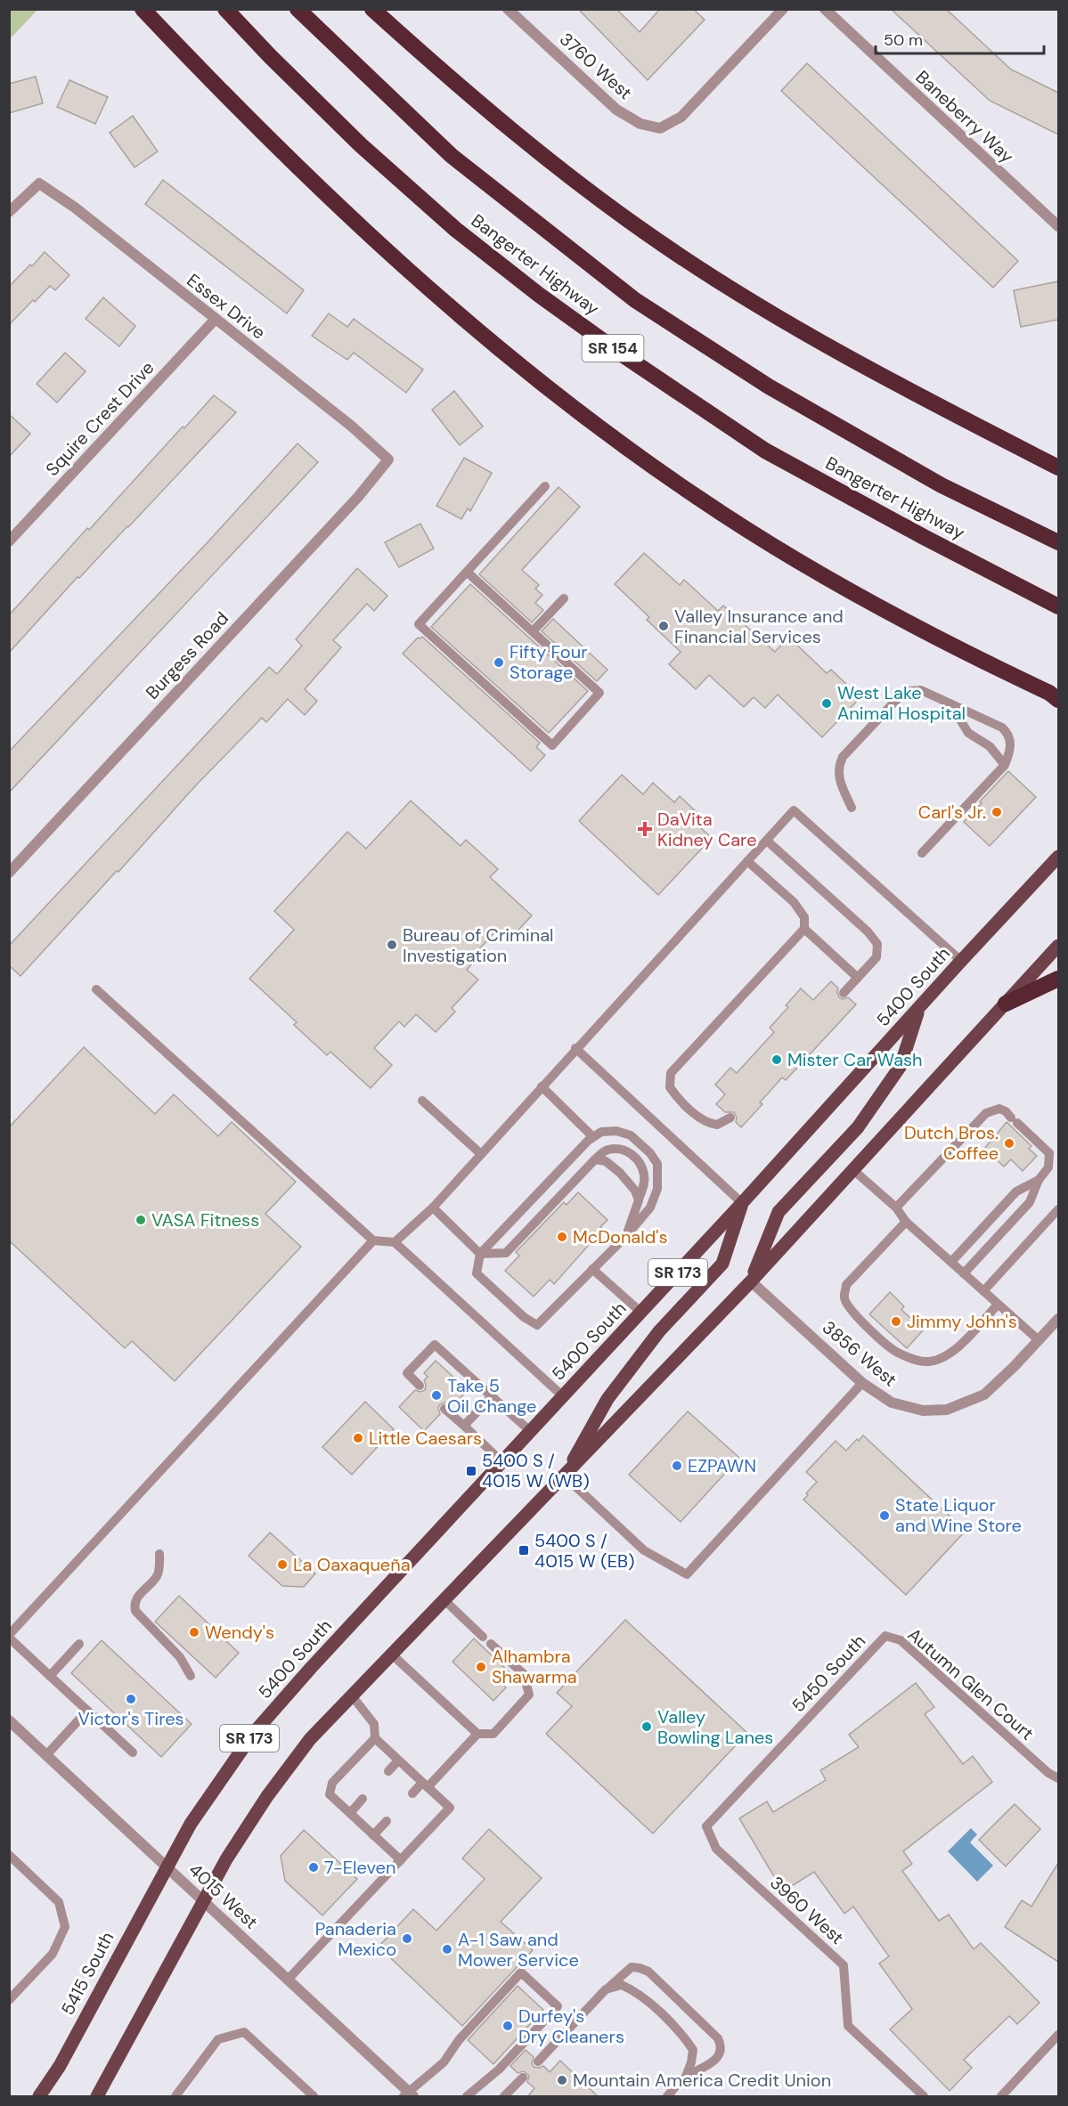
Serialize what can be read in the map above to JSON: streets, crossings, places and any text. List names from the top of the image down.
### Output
{
  "streets": {
    "highway": ["Bangerter Highway", "SR 154"],
    "main road": ["5400 South", "SR 173", "5415 South"],
    "street": [
      "3760 West",
      "Baneberry Way",
      "Essex Drive",
      "Squire Crest Drive",
      "Burgess Road",
      "3856 West",
      "4015 West"
    ],
    "lane": ["5450 South", "Autumn Glen Court", "3960 West"]
  },
  "crossings": [
    ["Essex Drive", "Squire Crest Drive"],
    ["Essex Drive", "Burgess Road"],
    ["5400 South", "4015 West"],
    ["5400 South", "5415 South"],
    ["SR 173", "3856 West"],
    ["SR 173", "4015 West"],
    ["5450 South", "Autumn Glen Court"],
    ["5450 South", "3960 West"],
    ["4015 West", "5415 South"]
  ],
  "places": {
    "other": [
      "Valley Insurance and Financial Services",
      "Fifty Four Storage",
      "West Lake Animal Hospital",
      "Carl's Jr.",
      "Bureau of Criminal Investigation",
      "Mister Car Wash",
      "Dutch Bros. Coffee",
      "VASA Fitness",
      "McDonald's",
      "Jimmy John's",
      "Take 5 Oil Change",
      "Little Caesars",
      "EZPAWN",
      "State Liquor and Wine Store",
      "La Oaxaqueña",
      "Wendy's",
      "Alhambra Shawarma",
      "Victor's Tires",
      "Valley Bowling Lanes",
      "7-Eleven",
      "Panaderia Mexico",
      "A-1 Saw and Mower Service",
      "Durfey's Dry Cleaners",
      "Mountain America Credit Union"
    ],
    "health": ["DaVita Kidney Care"],
    "transit": ["5400 S / 4015 W (WB)", "5400 S / 4015 W (EB)"]
  },
  "scale_bar": "50 m"
}
